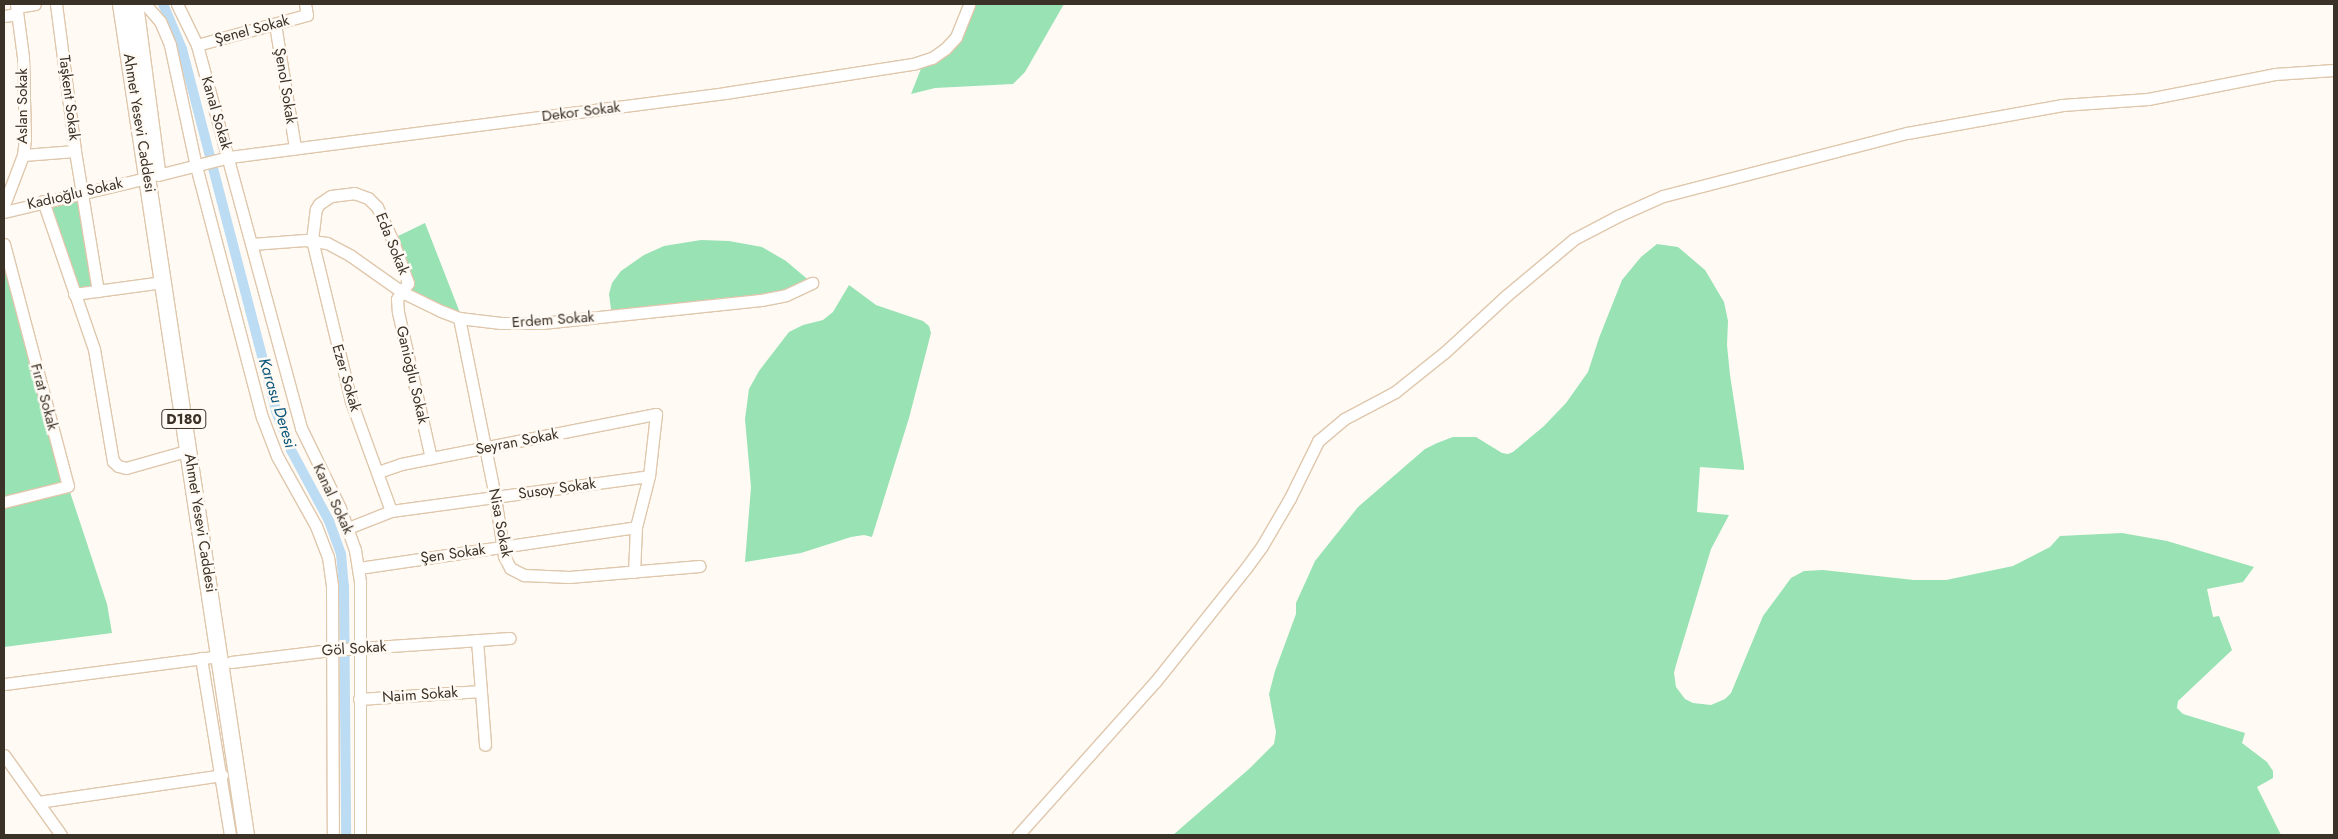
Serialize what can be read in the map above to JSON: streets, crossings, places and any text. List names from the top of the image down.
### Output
{
  "streets": {
    "highway": ["Ahmet Yesevi Caddesi", "D180"],
    "street": [
      "Şenel Sokak",
      "Şenol Sokak",
      "Taşkent Sokak",
      "Aslan Sokak",
      "Dekor Sokak",
      "Kanal Sokak",
      "Kadıoğlu Sokak",
      "Eda Sokak",
      "Erdem Sokak",
      "Ganioğlu Sokak",
      "Ezer Sokak",
      "Fırat Sokak",
      "Seyran Sokak",
      "Susoy Sokak",
      "Nisa Sokak",
      "Şen Sokak",
      "Göl Sokak",
      "Naim Sokak"
    ]
  },
  "crossings": [
    ["Şenel Sokak", "Şenol Sokak"],
    ["Şenel Sokak", "Kanal Sokak"],
    ["Şenol Sokak", "Dekor Sokak"],
    ["Taşkent Sokak", "Kadıoğlu Sokak"],
    ["Dekor Sokak", "Kanal Sokak"],
    ["Dekor Sokak", "Kadıoğlu Sokak"],
    ["Kanal Sokak", "Erdem Sokak"],
    ["Kanal Sokak", "Susoy Sokak"],
    ["Kanal Sokak", "Şen Sokak"],
    ["Kanal Sokak", "Göl Sokak"],
    ["Kanal Sokak", "Naim Sokak"],
    ["Ahmet Yesevi Caddesi", "Kadıoğlu Sokak"],
    ["Ahmet Yesevi Caddesi", "Göl Sokak"],
    ["Eda Sokak", "Erdem Sokak"],
    ["Eda Sokak", "Ganioğlu Sokak"],
    ["Eda Sokak", "Ezer Sokak"],
    ["Erdem Sokak", "Ganioğlu Sokak"],
    ["Erdem Sokak", "Ezer Sokak"],
    ["Erdem Sokak", "Nisa Sokak"],
    ["Ganioğlu Sokak", "Seyran Sokak"],
    ["Ezer Sokak", "Seyran Sokak"],
    ["Ezer Sokak", "Susoy Sokak"],
    ["Seyran Sokak", "Susoy Sokak"],
    ["Seyran Sokak", "Nisa Sokak"],
    ["Susoy Sokak", "Nisa Sokak"],
    ["Nisa Sokak", "Şen Sokak"]
  ],
  "water": ["Karasu Deresi"]
}
